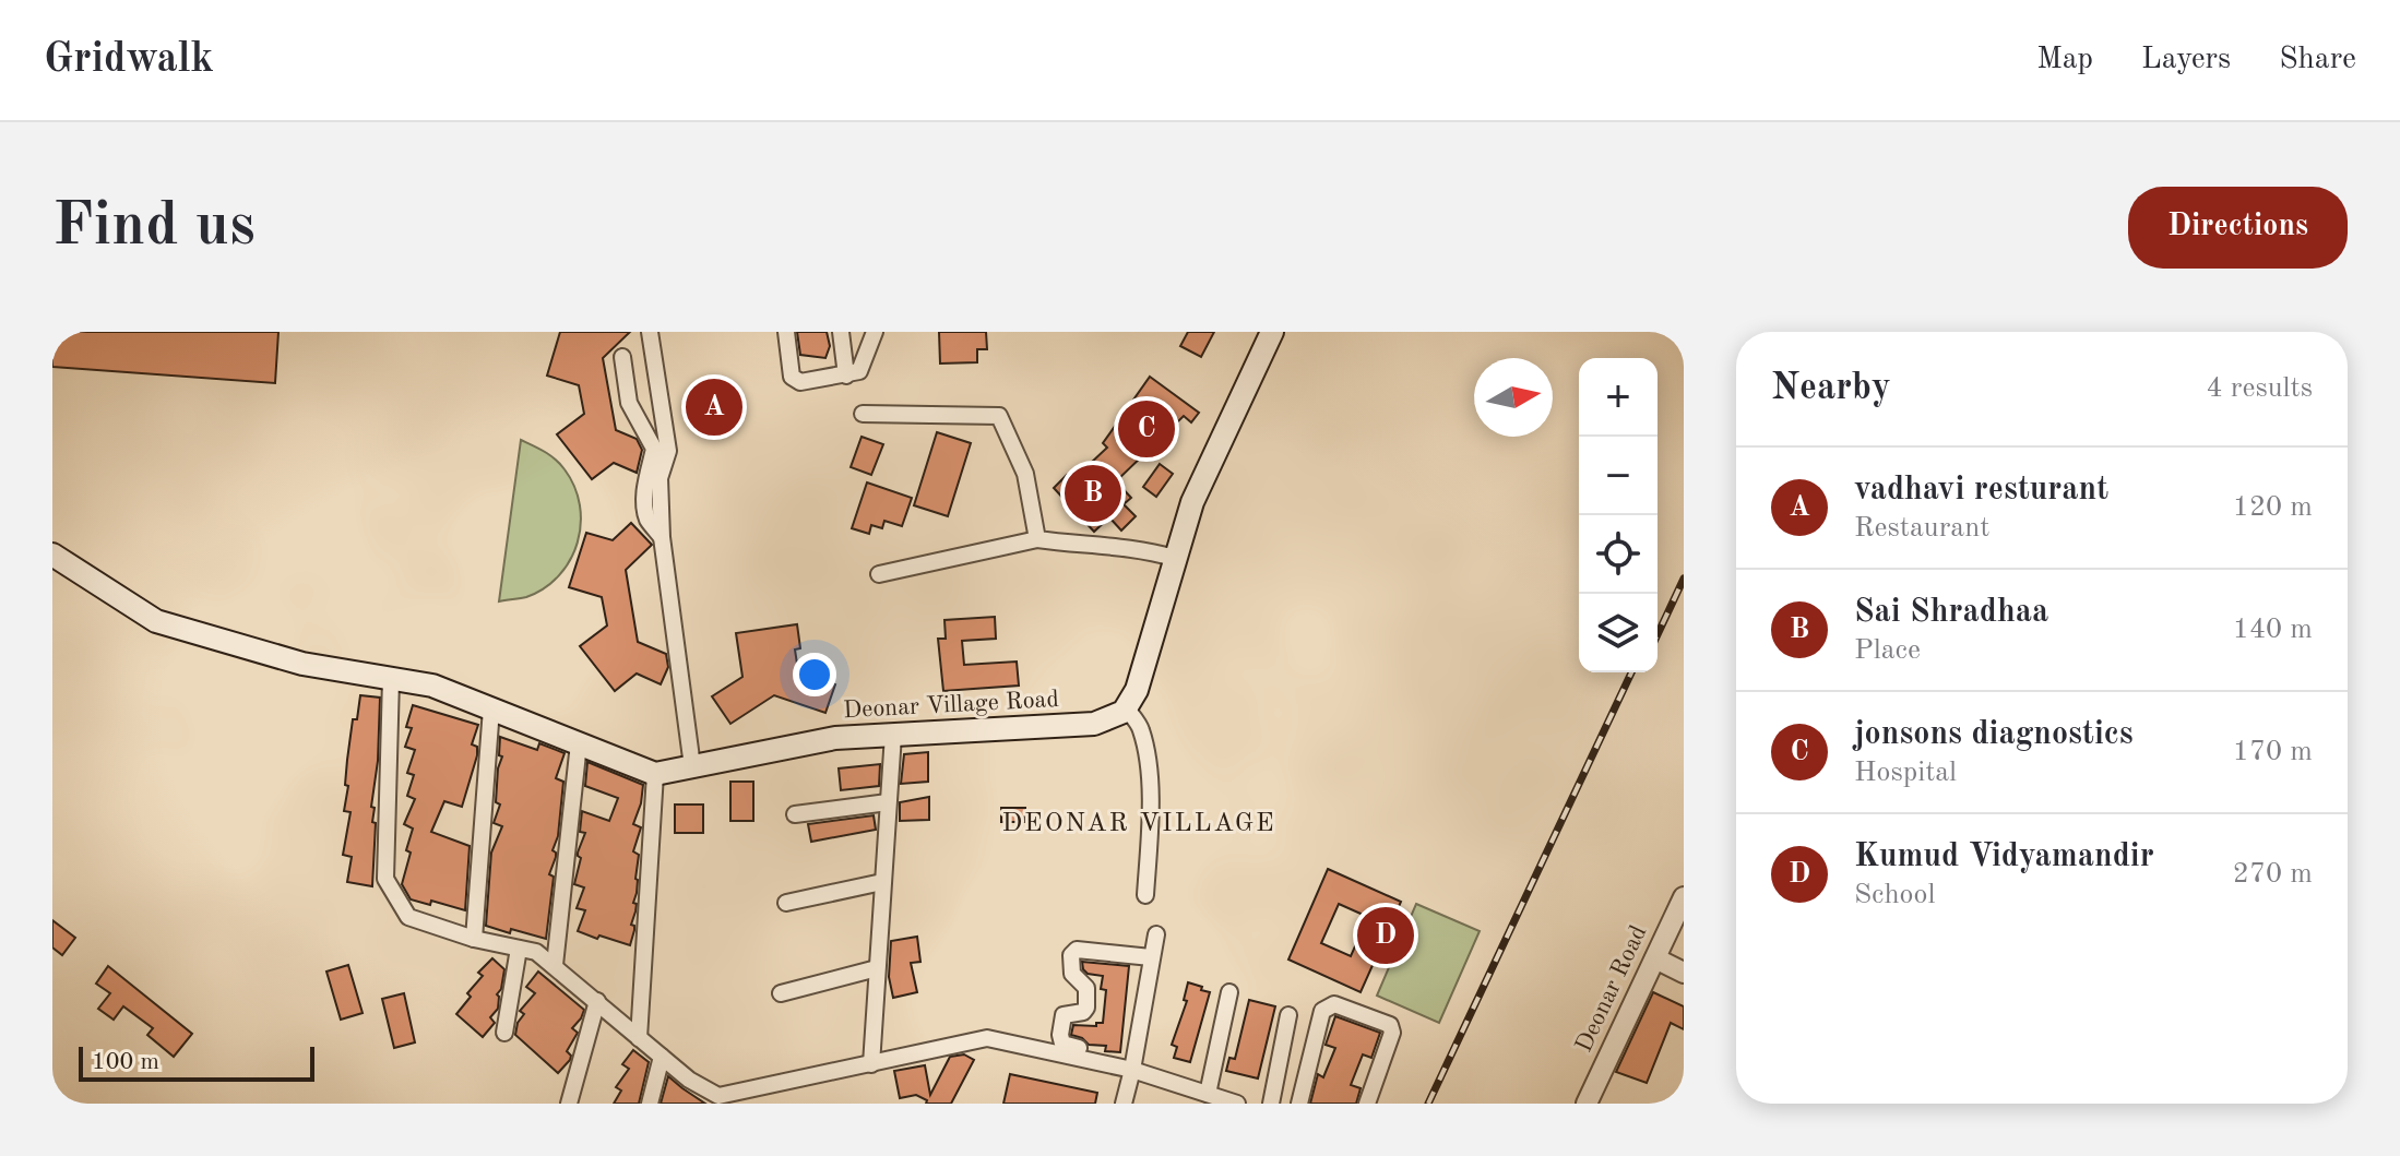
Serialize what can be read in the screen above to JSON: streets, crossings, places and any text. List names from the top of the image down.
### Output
{
  "streets": {
    "main road": ["Deonar Village Road"],
    "street": ["Deonar Road"]
  },
  "districts": ["DEONAR VILLAGE"],
  "scale_bar": "100 m",
  "north": "right",
  "page": {
    "header": "Gridwalk",
    "nav": ["Map", "Layers", "Share"],
    "buttons": "Directions",
    "title": "Find us",
    "heading": ["Nearby", "4 results"],
    "map_buttons": ["+", "−"],
    "pins": [
      "A",
      "C",
      "B",
      "D"
    ],
    "list": [
      {
        "mark": "A",
        "name": "vadhavi resturant",
        "note": "Restaurant",
        "value": "120 m"
      },
      {
        "mark": "B",
        "name": "Sai Shradhaa",
        "note": "Place",
        "value": "140 m"
      },
      {
        "mark": "C",
        "name": "jonsons diagnostics",
        "note": "Hospital",
        "value": "170 m"
      },
      {
        "mark": "D",
        "name": "Kumud Vidyamandir",
        "note": "School",
        "value": "270 m"
      }
    ],
    "scale": "100 m"
  }
}
